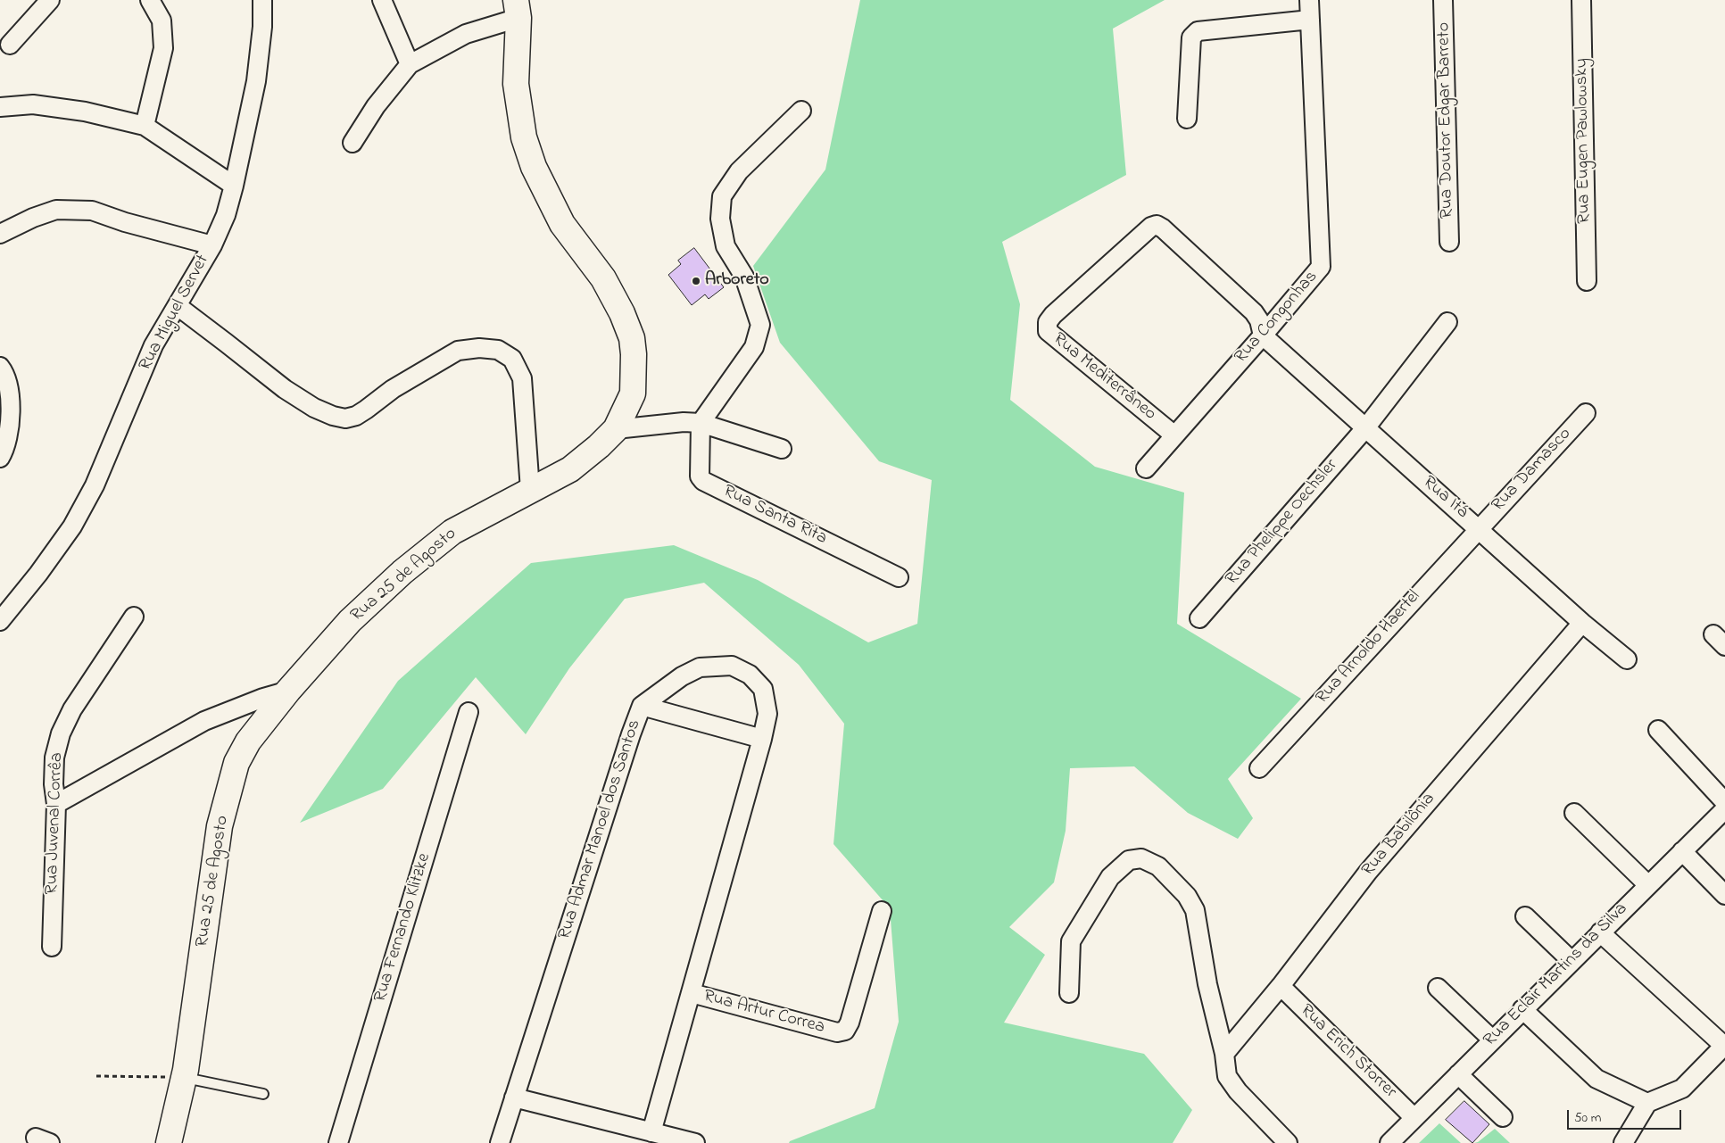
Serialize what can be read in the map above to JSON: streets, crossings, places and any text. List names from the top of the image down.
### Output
{
  "streets": {
    "street": [
      "Rua Doutor Edgar Barreto",
      "Rua Eugen Pawlowsky",
      "Rua Miguel Servet",
      "Rua Congonhas",
      "Rua Mediterrâneo",
      "Rua Damasco",
      "Rua Itá",
      "Rua Santa Rita",
      "Rua Phelippe Oechsler",
      "Rua 25 de Agosto",
      "Rua Arnoldo Haertel",
      "Rua Juvenal Corrêa",
      "Rua Admar Manoel dos Santos",
      "Rua Babilônia",
      "Rua Fernando Klitzke",
      "Rua Eclair Martins da Silva",
      "Rua Artur Correa",
      "Rua Erich Storrer"
    ]
  },
  "crossings": [
    ["Rua Congonhas", "Rua Mediterrâneo"],
    ["Rua Congonhas", "Rua Itá"],
    ["Rua Mediterrâneo", "Rua Itá"],
    ["Rua Damasco", "Rua Itá"],
    ["Rua Damasco", "Rua Arnoldo Haertel"],
    ["Rua Itá", "Rua Phelippe Oechsler"],
    ["Rua Itá", "Rua Arnoldo Haertel"],
    ["Rua Itá", "Rua Babilônia"],
    ["Rua Admar Manoel dos Santos", "Rua Artur Correa"],
    ["Rua Babilônia", "Rua Erich Storrer"],
    ["Rua Eclair Martins da Silva", "Rua Erich Storrer"]
  ],
  "places": ["Arboreto"],
  "scale_bar": "50 m"
}
